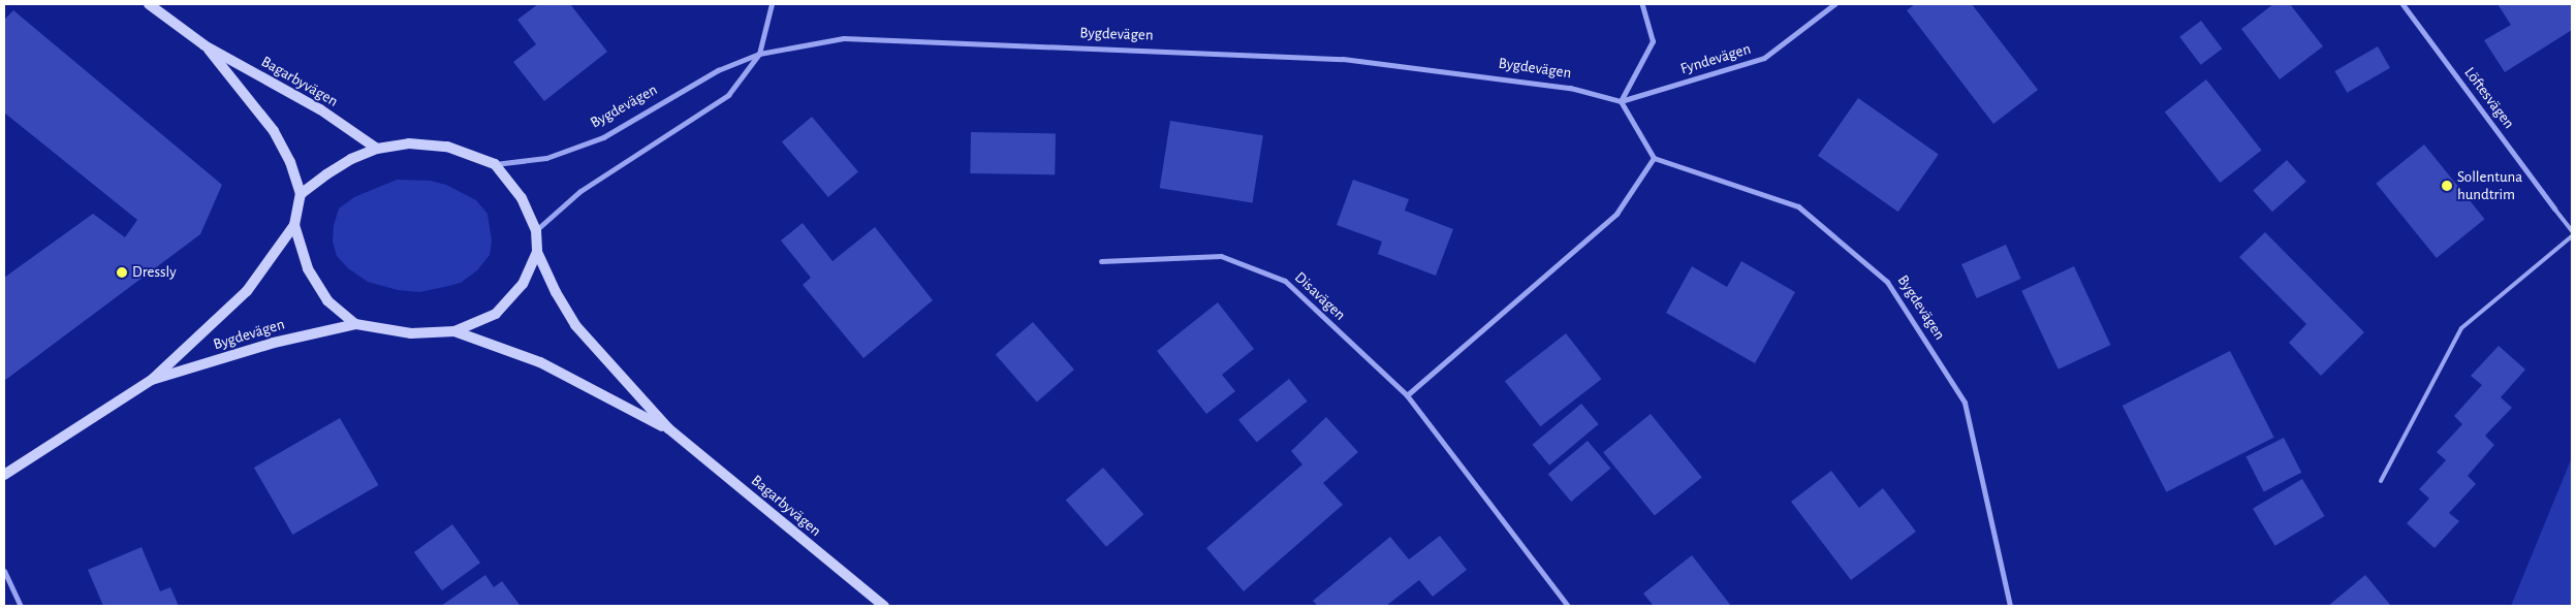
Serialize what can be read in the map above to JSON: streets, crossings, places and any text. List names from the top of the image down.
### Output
{
  "streets": {
    "street": [
      "Bygdevägen",
      "Fyndevägen",
      "Bagarbyvägen",
      "Löftesvägen",
      "Disavägen"
    ]
  },
  "crossings": [
    ["Bygdevägen", "Fyndevägen"]
  ],
  "places": ["Sollentuna hundtrim", "Dressly"]
}
